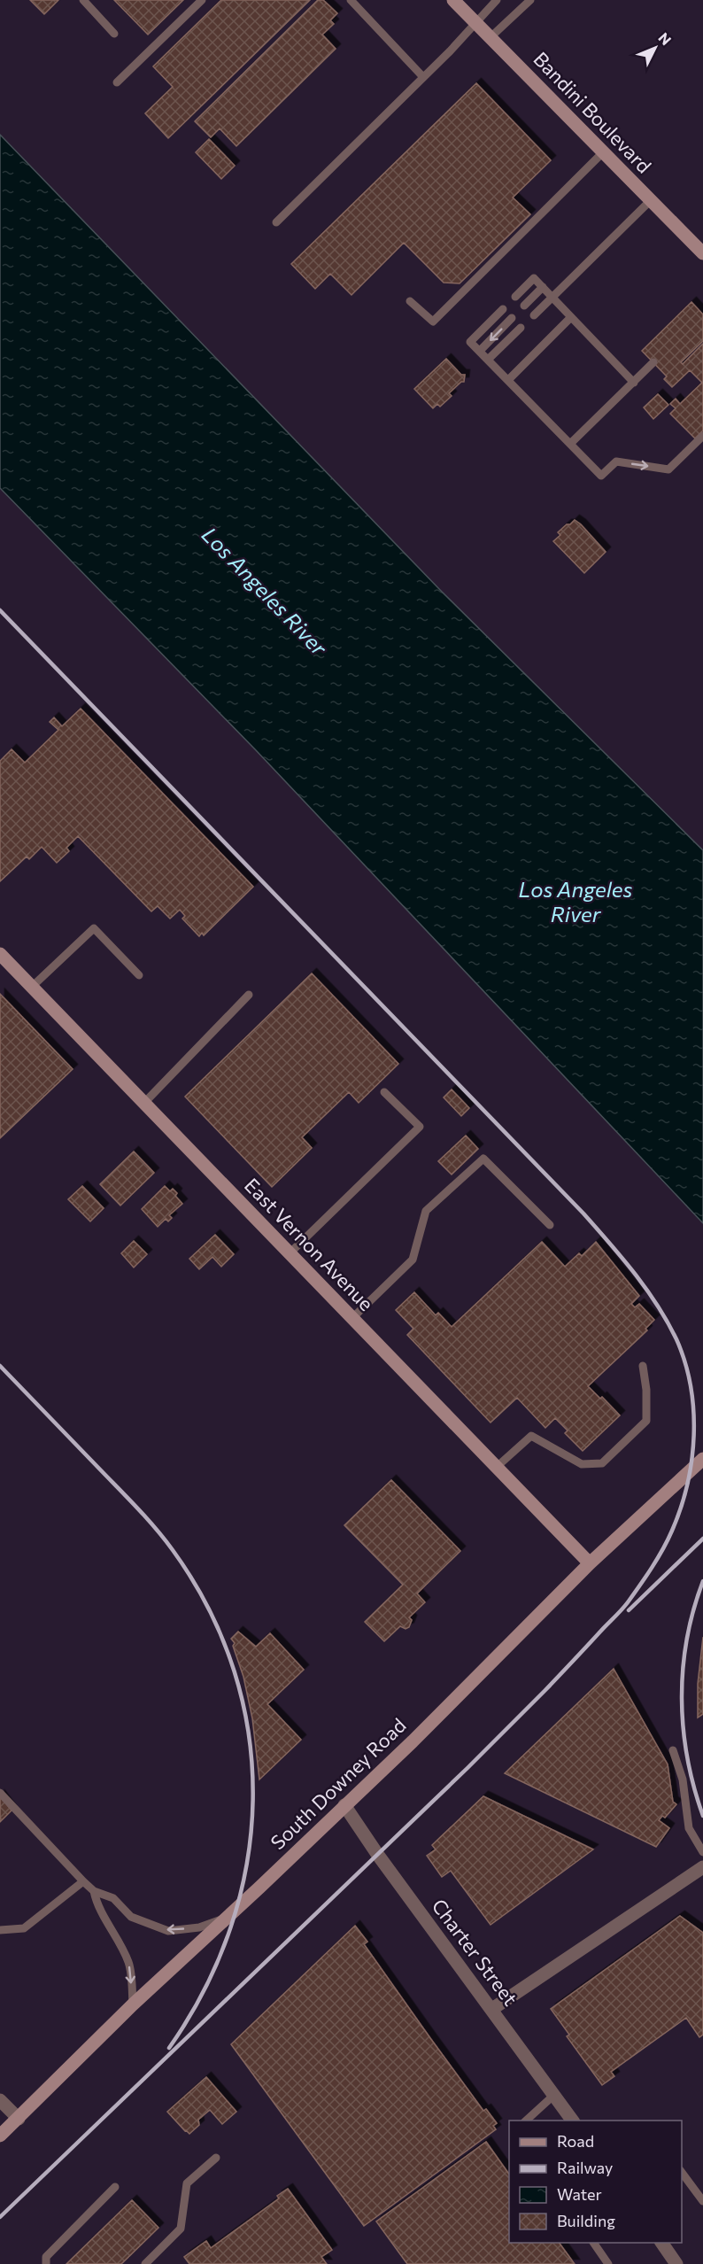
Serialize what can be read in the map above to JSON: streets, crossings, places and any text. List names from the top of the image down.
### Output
{
  "streets": {
    "main road": ["Bandini Boulevard", "East Vernon Avenue", "South Downey Road"],
    "street": ["Charter Street"]
  },
  "crossings": [
    ["East Vernon Avenue", "South Downey Road"],
    ["South Downey Road", "Charter Street"]
  ],
  "water": ["Los Angeles River"],
  "legend": [
    "Road",
    "Railway",
    "Water",
    "Building"
  ],
  "north": "top right"
}
